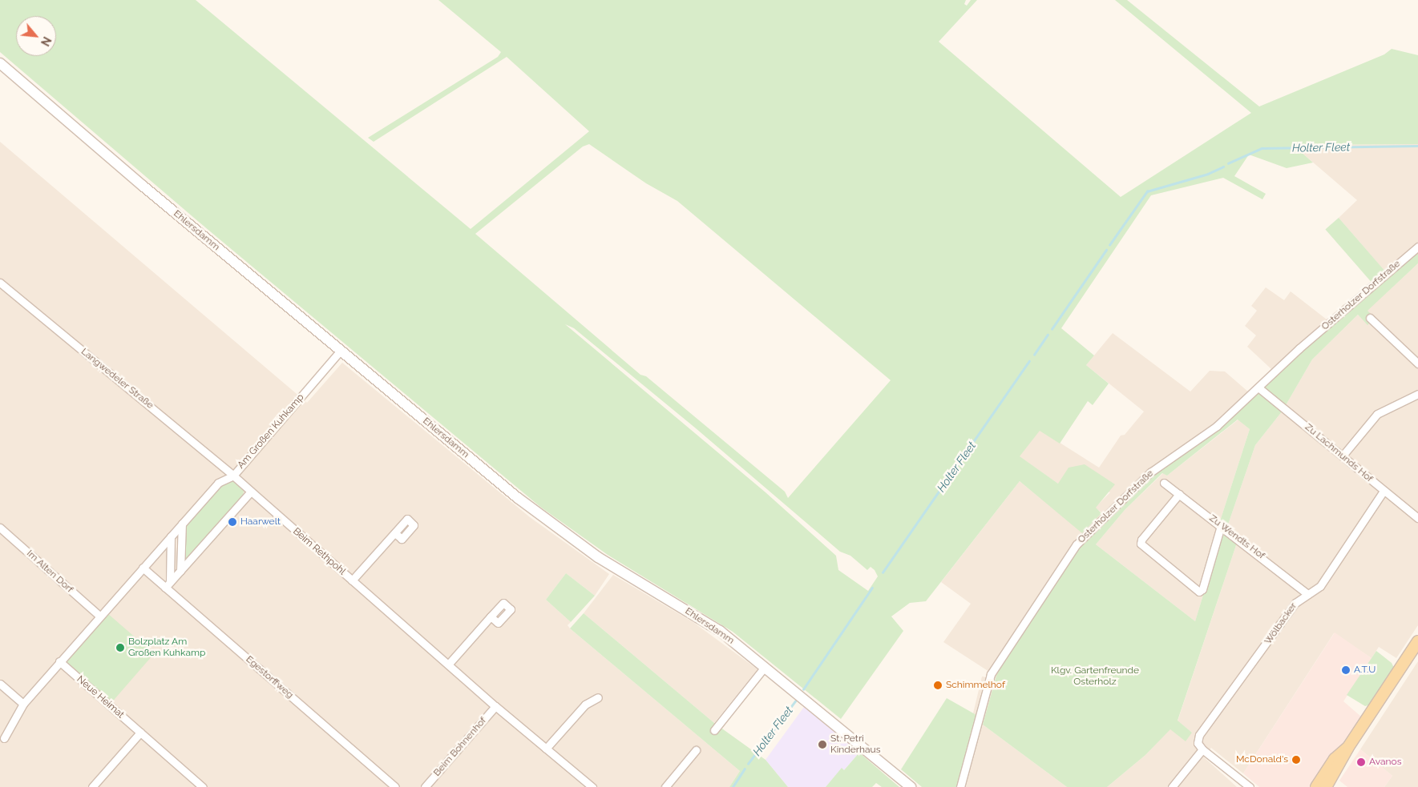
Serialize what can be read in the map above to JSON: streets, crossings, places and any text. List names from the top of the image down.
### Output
{
  "streets": {
    "street": [
      "Ehlersdamm",
      "Osterholzer Dorfstraße",
      "Langwedeler Straße",
      "Am Großen Kuhkamp",
      "Zu Lachmunds Hof",
      "Zu Wendts Hof",
      "Beim Rethpohl",
      "Im Alten Dorf",
      "Wölbacker",
      "Egestorffweg",
      "Neue Heimat",
      "Beim Bohnenhof"
    ]
  },
  "crossings": [
    ["Ehlersdamm", "Am Großen Kuhkamp"],
    ["Osterholzer Dorfstraße", "Zu Lachmunds Hof"],
    ["Langwedeler Straße", "Am Großen Kuhkamp"],
    ["Langwedeler Straße", "Beim Rethpohl"],
    ["Am Großen Kuhkamp", "Beim Rethpohl"],
    ["Am Großen Kuhkamp", "Im Alten Dorf"],
    ["Am Großen Kuhkamp", "Egestorffweg"],
    ["Am Großen Kuhkamp", "Neue Heimat"],
    ["Zu Lachmunds Hof", "Wölbacker"],
    ["Zu Wendts Hof", "Wölbacker"],
    ["Beim Rethpohl", "Beim Bohnenhof"]
  ],
  "water": ["Holter Fleet"],
  "parks": ["Klgv. Gartenfreunde Osterholz"],
  "places": [
    "Haarwelt",
    "Bolzplatz Am Großen Kuhkamp",
    "A.T.U",
    "Schimmelhof",
    "St. Petri Kinderhaus",
    "McDonald's",
    "Avanos"
  ],
  "north": "bottom right"
}
